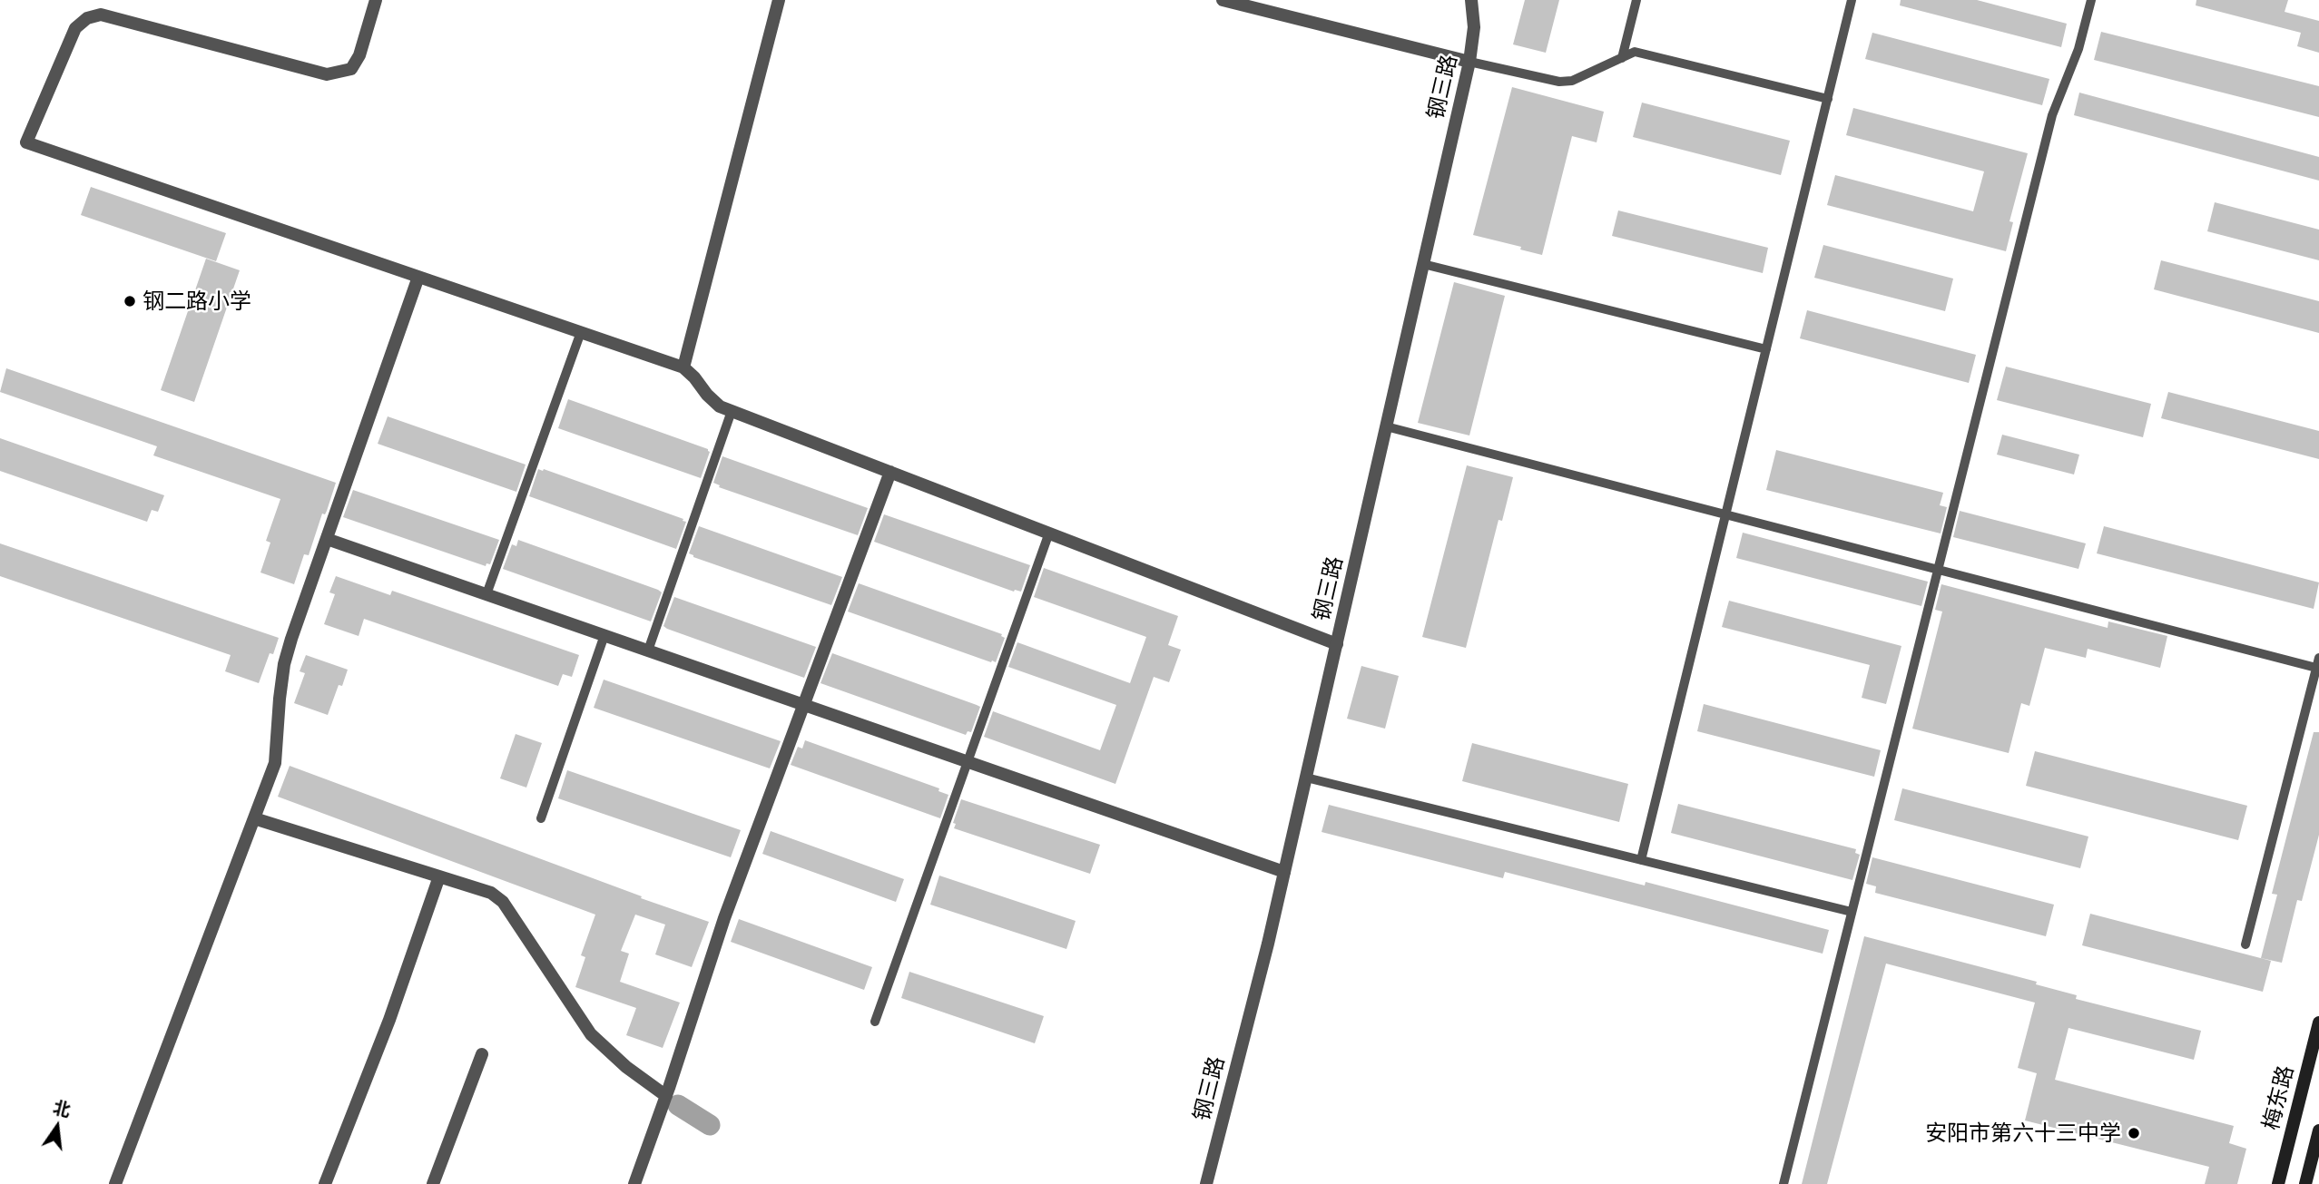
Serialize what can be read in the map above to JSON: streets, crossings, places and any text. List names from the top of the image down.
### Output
{
  "streets": {
    "main road": ["梅东路"],
    "street": ["钢三路"]
  },
  "places": ["钢二路小学", "安阳市第六十三中学"],
  "north": "top"
}
